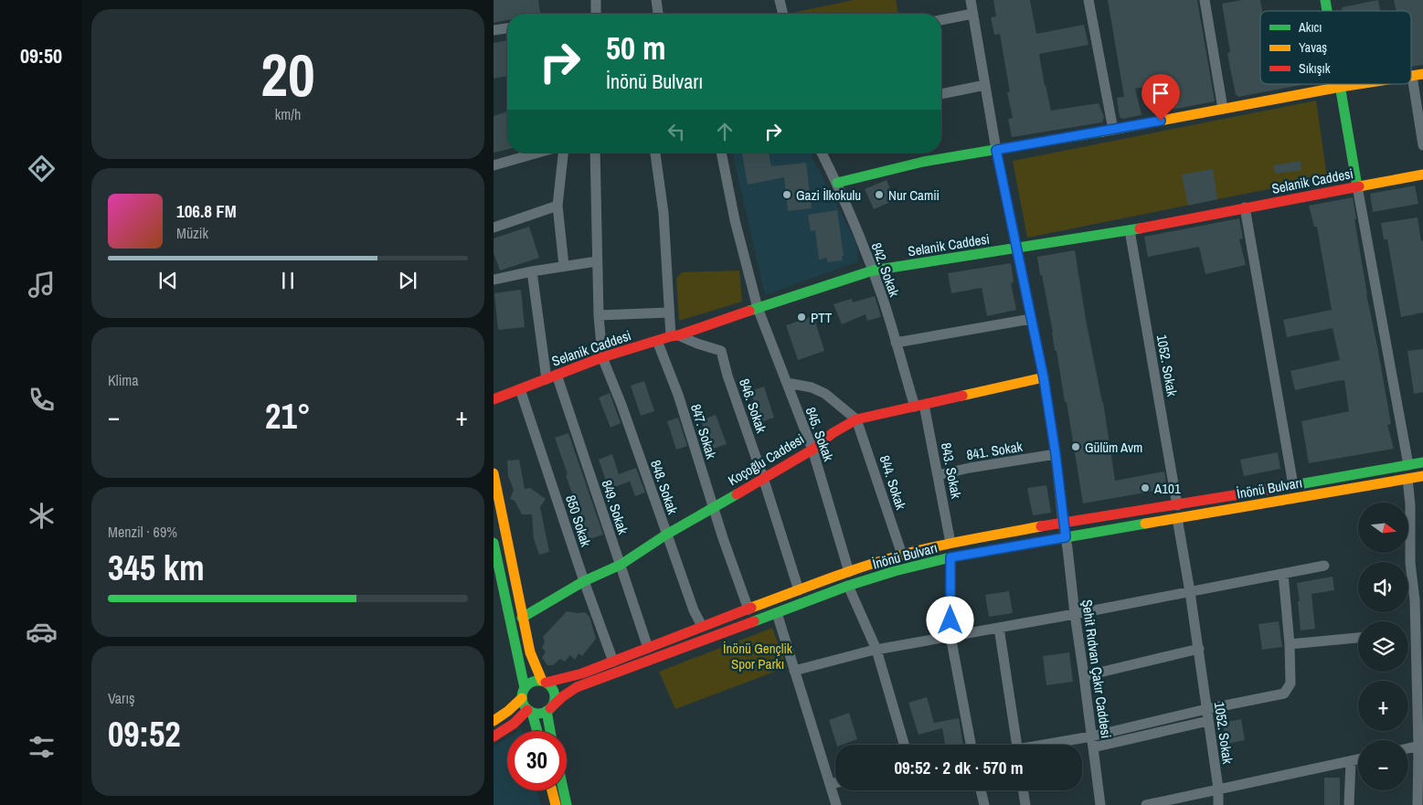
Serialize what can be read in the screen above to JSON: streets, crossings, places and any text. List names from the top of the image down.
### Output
{
  "streets": {
    "main road": ["Selanik Caddesi", "Koçoğlu Caddesi", "İnönü Bulvarı"],
    "street": [
      "842. Sokak",
      "1052. Sokak",
      "846. Sokak",
      "847. Sokak",
      "845. Sokak",
      "841. Sokak",
      "843. Sokak",
      "844. Sokak",
      "848. Sokak",
      "849. Sokak",
      "850 Sokak",
      "Şehit Rıdvan Çakır Caddesi"
    ]
  },
  "crossings": [
    ["Selanik Caddesi", "842. Sokak"],
    ["Selanik Caddesi", "1052. Sokak"],
    ["Selanik Caddesi", "846. Sokak"],
    ["Selanik Caddesi", "847. Sokak"],
    ["Selanik Caddesi", "845. Sokak"],
    ["Selanik Caddesi", "848. Sokak"],
    ["Selanik Caddesi", "849. Sokak"],
    ["Selanik Caddesi", "850 Sokak"],
    ["Selanik Caddesi", "Şehit Rıdvan Çakır Caddesi"],
    ["842. Sokak", "Koçoğlu Caddesi"],
    ["842. Sokak", "843. Sokak"],
    ["1052. Sokak", "İnönü Bulvarı"],
    ["846. Sokak", "Koçoğlu Caddesi"],
    ["846. Sokak", "İnönü Bulvarı"],
    ["847. Sokak", "Koçoğlu Caddesi"],
    ["847. Sokak", "İnönü Bulvarı"],
    ["845. Sokak", "Koçoğlu Caddesi"],
    ["845. Sokak", "İnönü Bulvarı"],
    ["841. Sokak", "843. Sokak"],
    ["841. Sokak", "Şehit Rıdvan Çakır Caddesi"],
    ["Koçoğlu Caddesi", "843. Sokak"],
    ["Koçoğlu Caddesi", "844. Sokak"],
    ["Koçoğlu Caddesi", "848. Sokak"],
    ["Koçoğlu Caddesi", "849. Sokak"],
    ["Koçoğlu Caddesi", "850 Sokak"],
    ["Koçoğlu Caddesi", "Şehit Rıdvan Çakır Caddesi"],
    ["843. Sokak", "İnönü Bulvarı"],
    ["844. Sokak", "İnönü Bulvarı"],
    ["848. Sokak", "İnönü Bulvarı"],
    ["İnönü Bulvarı", "849. Sokak"],
    ["İnönü Bulvarı", "850 Sokak"],
    ["İnönü Bulvarı", "Şehit Rıdvan Çakır Caddesi"]
  ],
  "parks": ["İnönü Gençlik Spor Parkı"],
  "places": [
    "Gazi İlkokulu",
    "Nur Camii",
    "PTT",
    "Gülüm Avm",
    "A101"
  ],
  "legend": ["Akıcı", "Yavaş", "Sıkışık"],
  "north": "right",
  "page": {
    "tabs": "09:50",
    "tile": [
      ["20", "km/h"],
      "Klima",
      ["Menzil · 69%", "345 km"],
      ["Varış", "09:52"]
    ],
    "turn": ["50 m", "İnönü Bulvarı"],
    "song": ["106.8 FM", "Müzik"],
    "heat": ["−", "21°", "+"],
    "map_buttons": ["+", "−"],
    "limit": "30",
    "trip": "09:52 · 2 dk · 570 m"
  }
}
